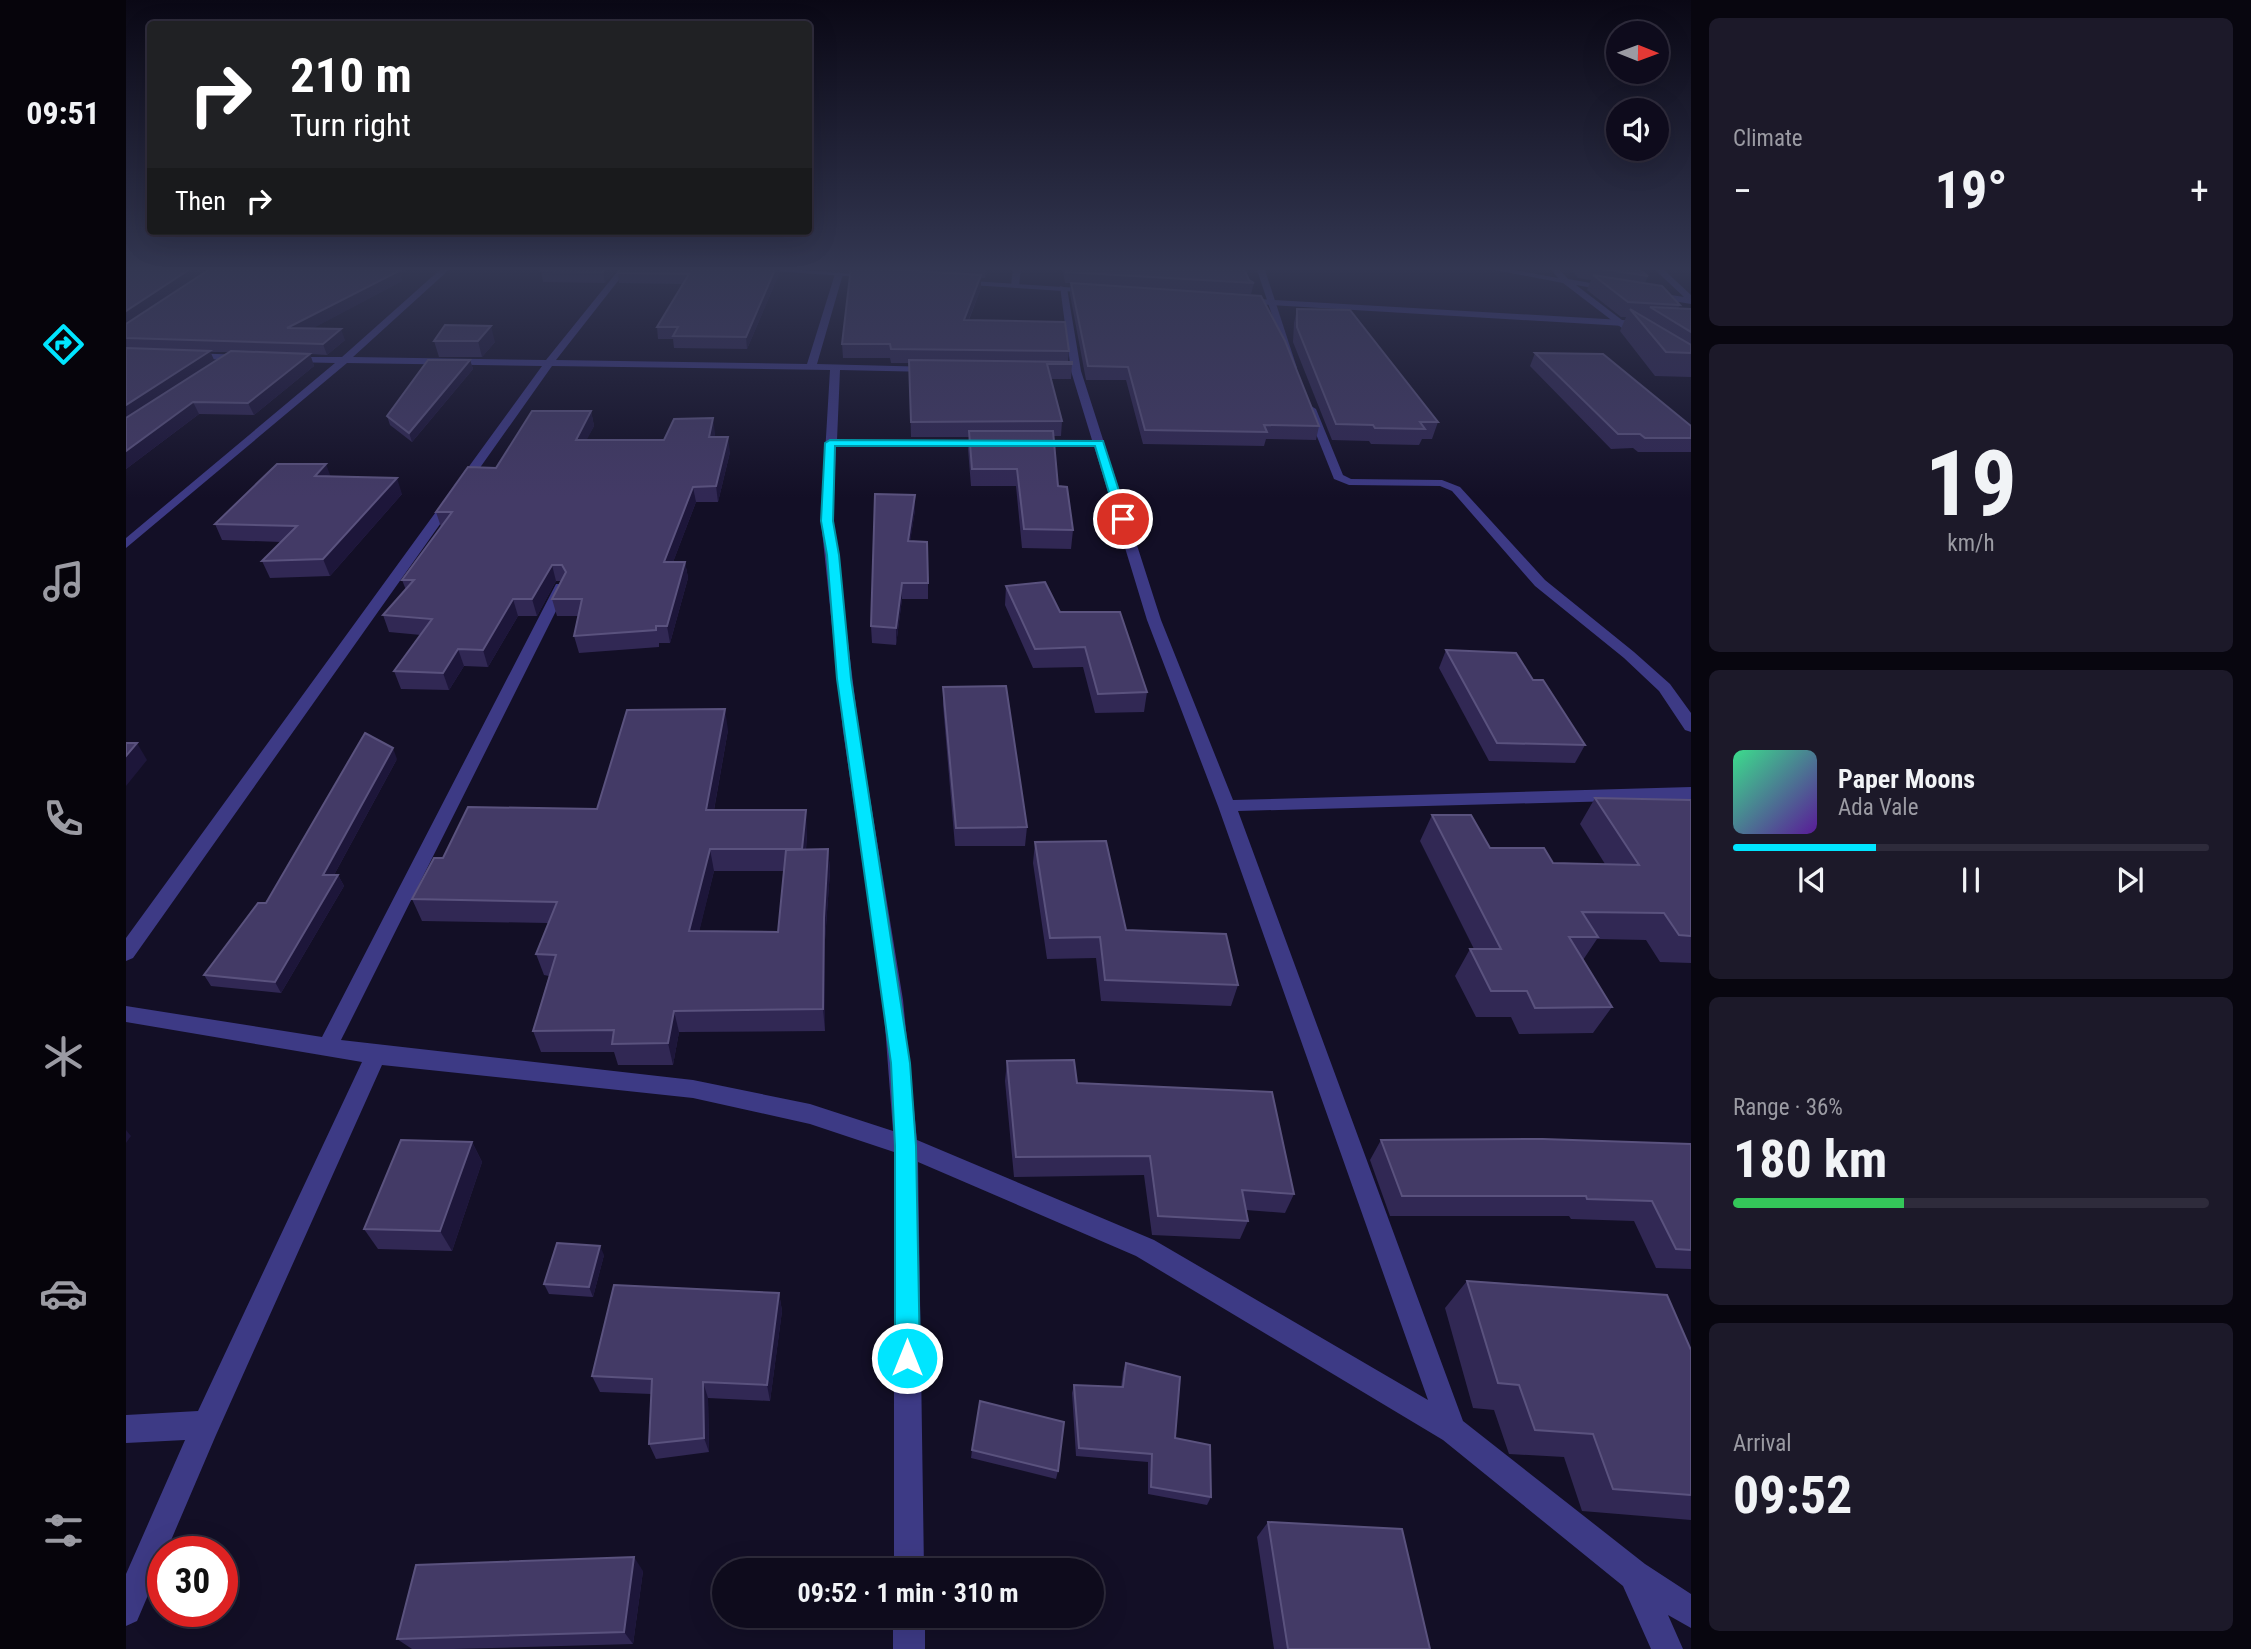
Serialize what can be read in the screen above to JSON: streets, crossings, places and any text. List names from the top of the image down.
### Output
{
  "north": "right",
  "page": {
    "tabs": "09:51",
    "tile": [
      "Climate",
      ["19", "km/h"],
      ["Range · 36%", "180 km"],
      ["Arrival", "09:52"]
    ],
    "turn": ["210 m", "Turn right"],
    "heat": ["−", "19°", "+"],
    "then": "Then",
    "song": ["Paper Moons", "Ada Vale"],
    "limit": "30",
    "trip": "09:52 · 1 min · 310 m"
  }
}
